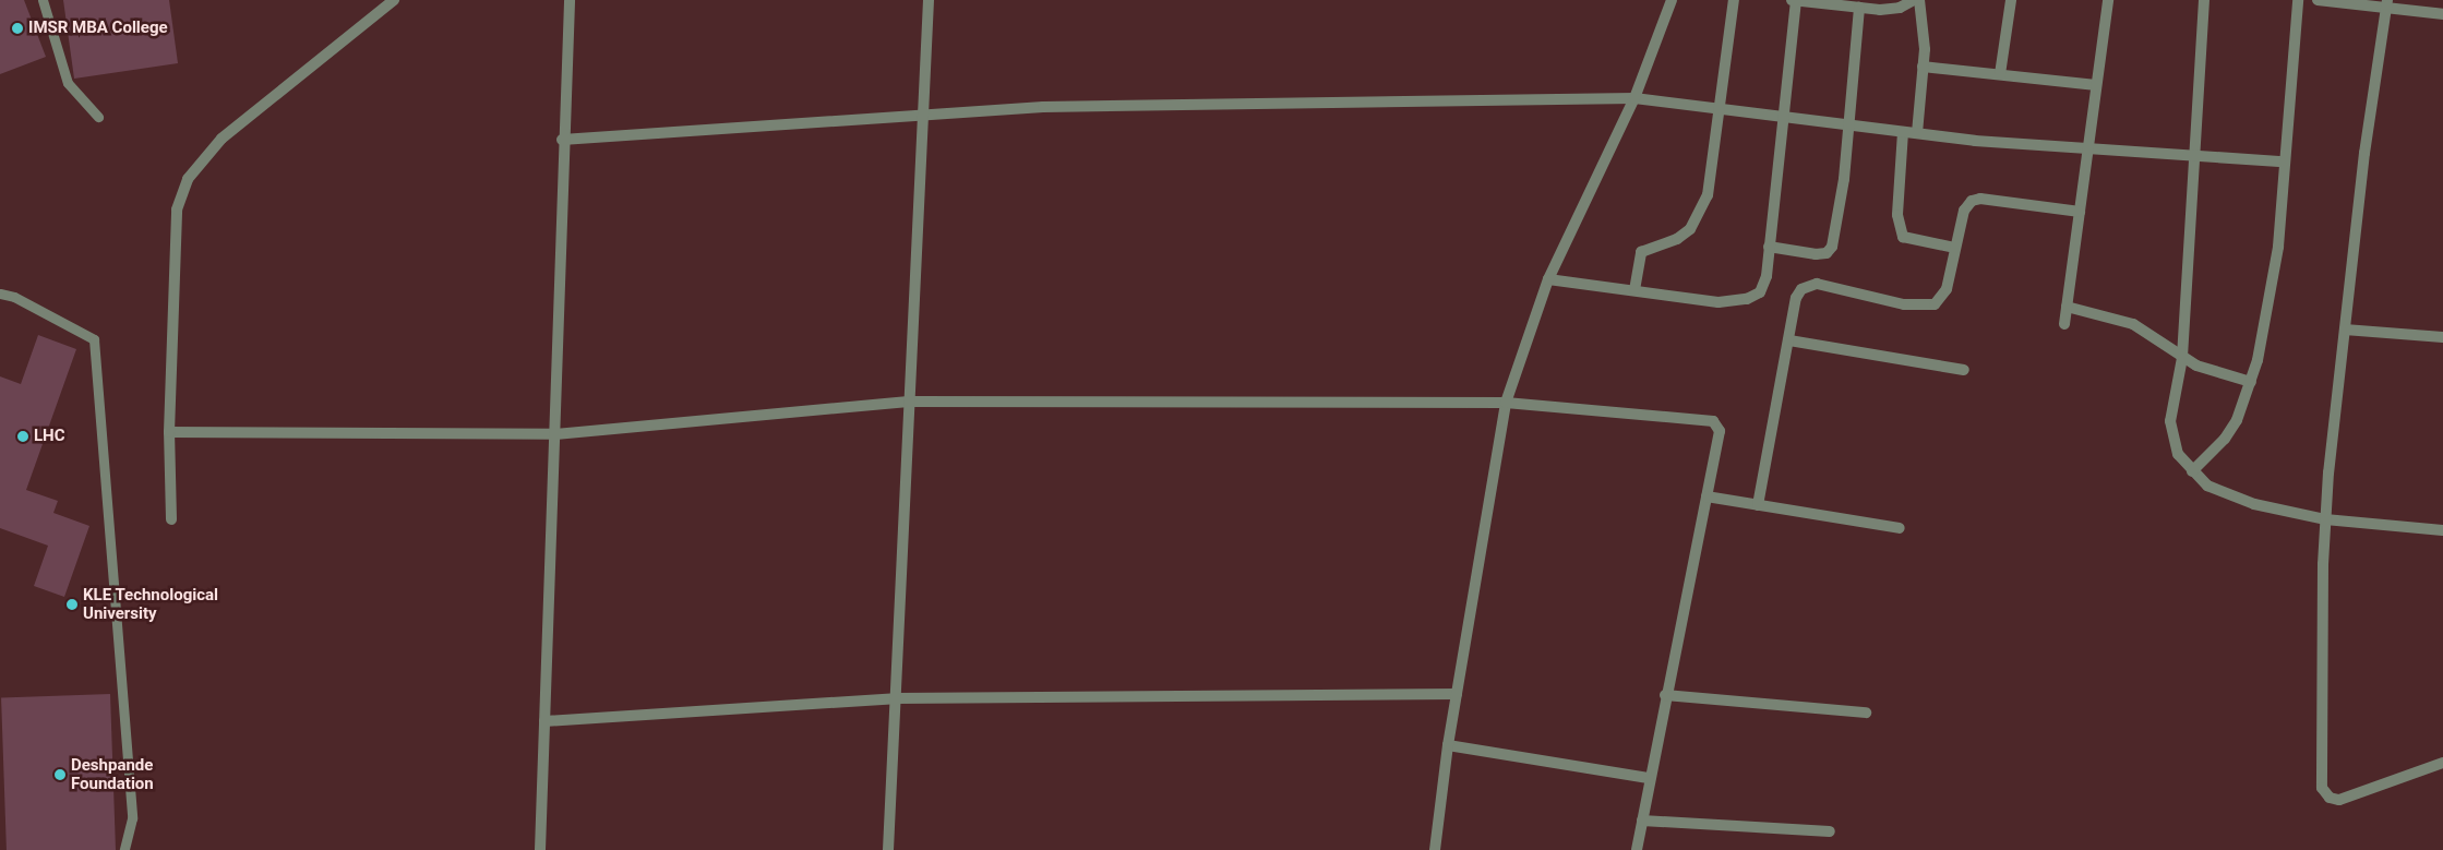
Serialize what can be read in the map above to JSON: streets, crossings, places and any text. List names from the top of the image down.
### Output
{
  "places": [
    "IMSR MBA College",
    "LHC",
    "KLE Technological University",
    "Deshpande Foundation"
  ]
}
